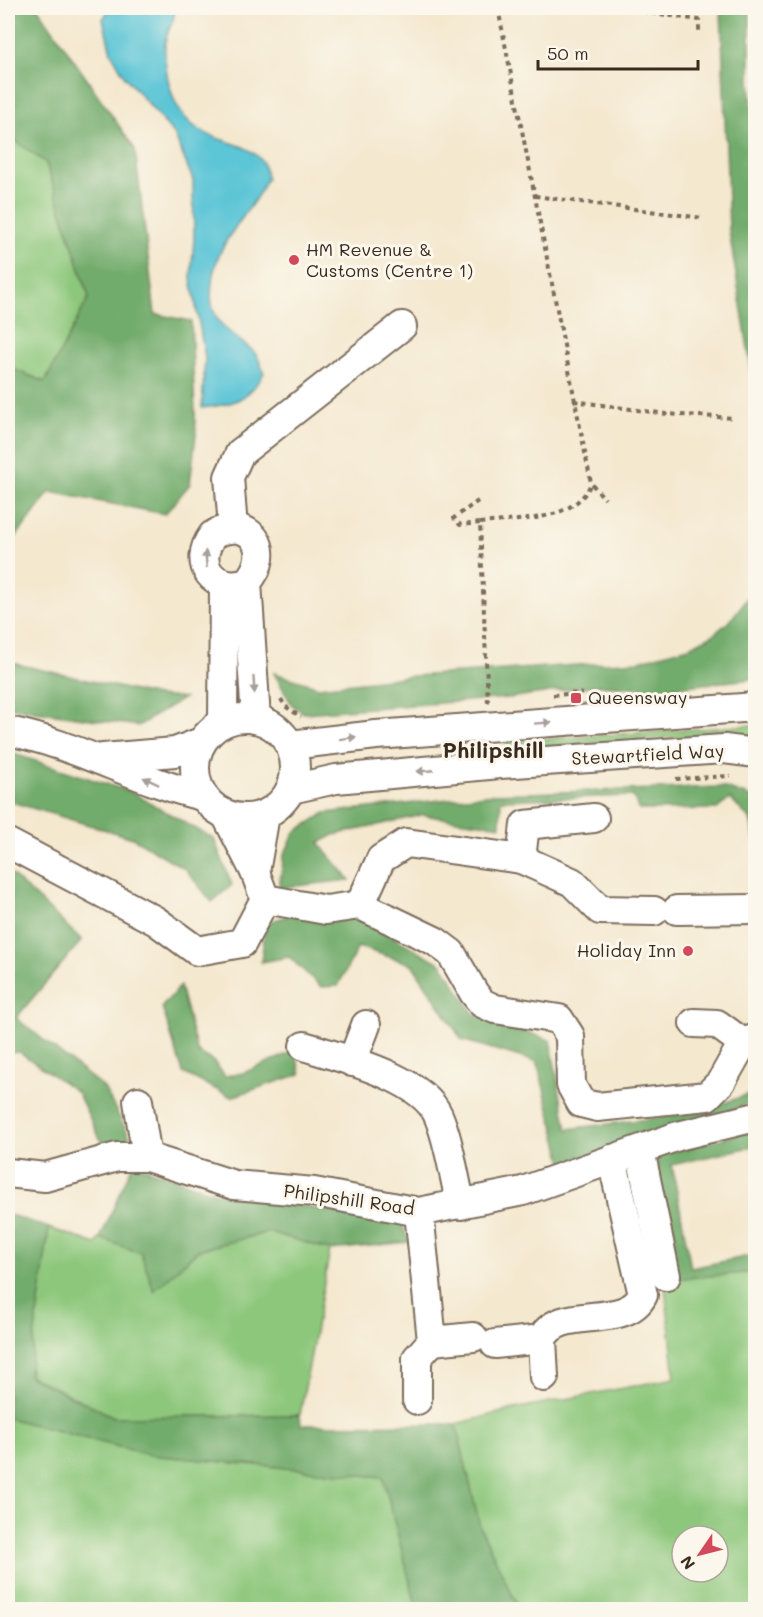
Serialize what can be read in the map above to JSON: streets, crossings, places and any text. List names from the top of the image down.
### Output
{
  "streets": {
    "street": ["Stewartfield Way", "Philipshill Road"]
  },
  "districts": ["Philipshill"],
  "places": {
    "other": ["HM Revenue & Customs (Centre 1)", "Holiday Inn"],
    "transit": ["Queensway"]
  },
  "scale_bar": "50 m",
  "north": "bottom left"
}
